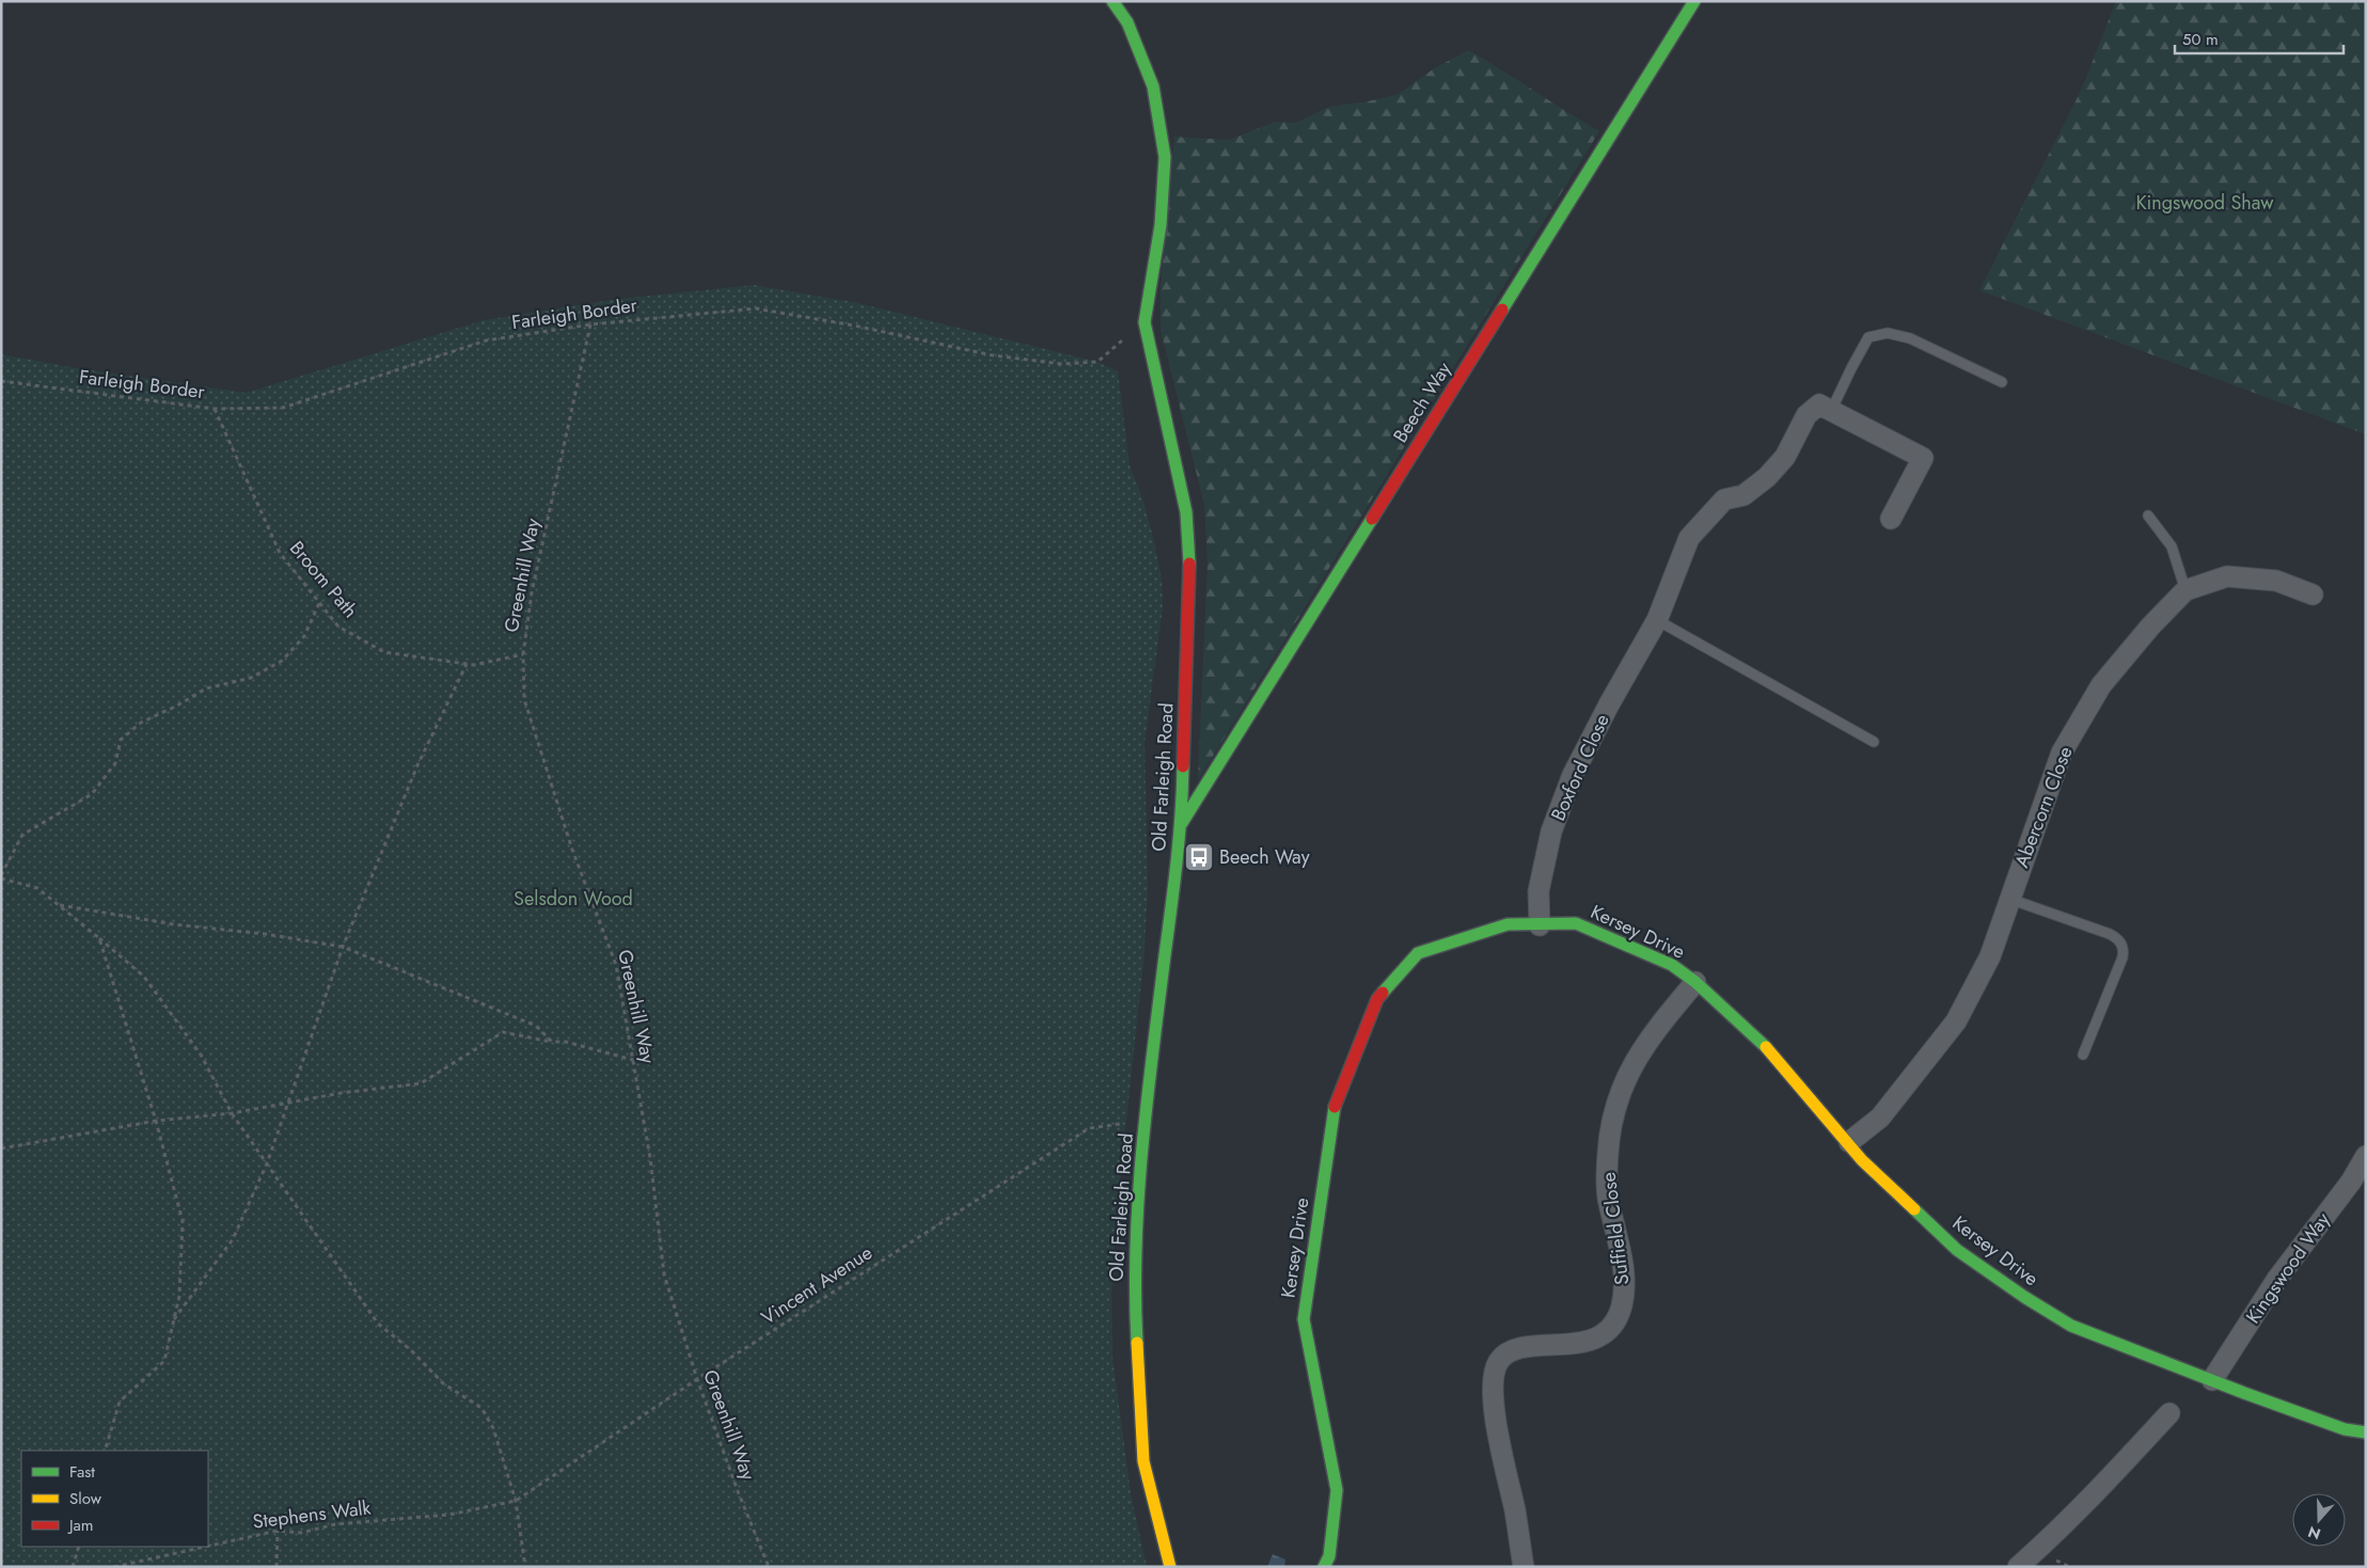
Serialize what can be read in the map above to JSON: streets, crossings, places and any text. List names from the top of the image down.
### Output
{
  "streets": {
    "street": [
      "Beech Way",
      "Boxford Close",
      "Old Farleigh Road",
      "Abercorn Close",
      "Kersey Drive",
      "Suffield Close",
      "Kingswood Way"
    ],
    "path": [
      "Farleigh Border",
      "Greenhill Way",
      "Broom Path",
      "Vincent Avenue",
      "Stephens Walk"
    ]
  },
  "crossings": [
    ["Farleigh Border", "Greenhill Way"],
    ["Farleigh Border", "Broom Path"],
    ["Farleigh Border", "Old Farleigh Road"],
    ["Beech Way", "Old Farleigh Road"],
    ["Greenhill Way", "Broom Path"],
    ["Greenhill Way", "Vincent Avenue"],
    ["Boxford Close", "Kersey Drive"],
    ["Old Farleigh Road", "Vincent Avenue"],
    ["Abercorn Close", "Kersey Drive"],
    ["Kersey Drive", "Suffield Close"],
    ["Kersey Drive", "Kingswood Way"],
    ["Vincent Avenue", "Stephens Walk"]
  ],
  "parks": ["Kingswood Shaw", "Selsdon Wood"],
  "places": {
    "bus stop": ["Beech Way"]
  },
  "legend": ["Fast", "Slow", "Jam"],
  "scale_bar": "50 m",
  "north": "bottom"
}
